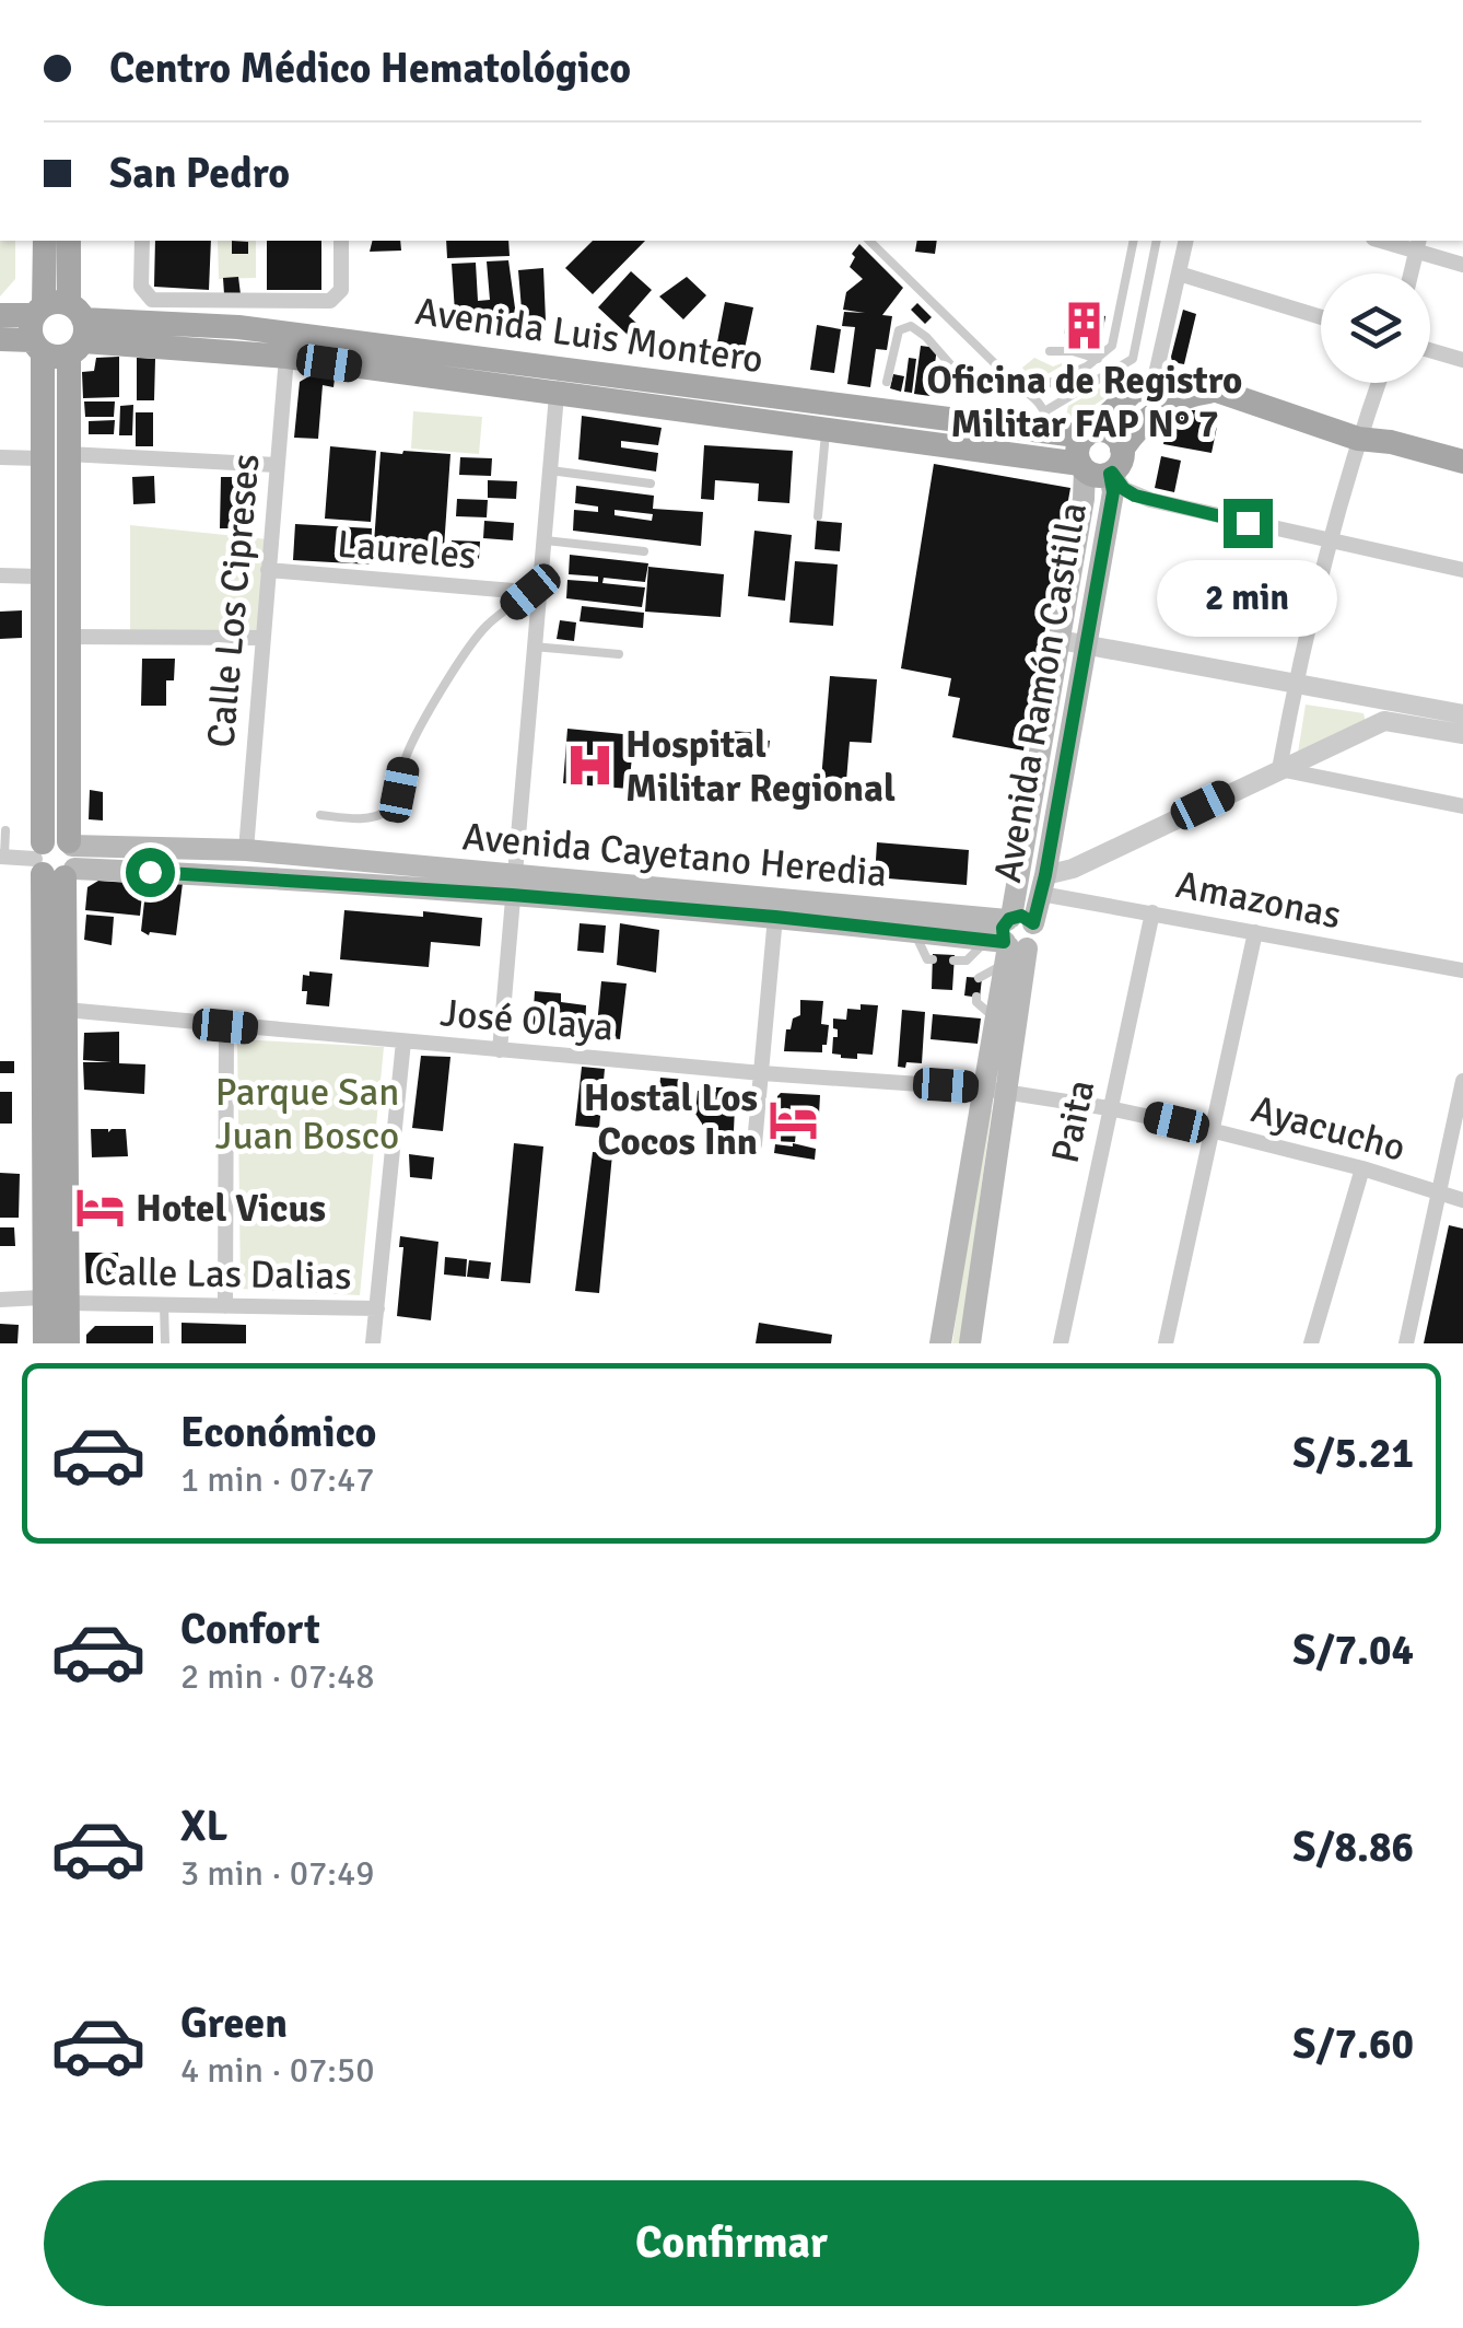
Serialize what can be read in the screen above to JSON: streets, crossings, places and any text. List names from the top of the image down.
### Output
{
  "streets": {
    "main road": ["Avenida Luis Montero", "Avenida Ramón Castilla", "Avenida Cayetano Heredia"],
    "street": [
      "Laureles",
      "Calle Los Cipreses",
      "Amazonas",
      "José Olaya",
      "Paita",
      "Ayacucho",
      "Calle Las Dalias"
    ]
  },
  "crossings": [
    ["Avenida Luis Montero", "Calle Los Cipreses"],
    ["Avenida Luis Montero", "Avenida Ramón Castilla"],
    ["Laureles", "Calle Los Cipreses"],
    ["Calle Los Cipreses", "Avenida Cayetano Heredia"],
    ["Avenida Ramón Castilla", "Avenida Cayetano Heredia"],
    ["Avenida Ramón Castilla", "Amazonas"],
    ["Avenida Ramón Castilla", "José Olaya"],
    ["Avenida Ramón Castilla", "Ayacucho"],
    ["Amazonas", "Paita"],
    ["José Olaya", "Ayacucho"],
    ["Paita", "Ayacucho"]
  ],
  "parks": ["Parque San Juan Bosco"],
  "places": {
    "building": ["Oficina de Registro Militar FAP N° 7"],
    "hospital": ["Hospital Militar Regional"],
    "hotel": ["Hostal Los Cocos Inn", "Hotel Vicus"]
  },
  "page": {
    "banner": ["Centro Médico Hematológico", "San Pedro"],
    "bubble": "2 min",
    "list": [
      {
        "name": "Económico",
        "note": "1 min · 07:47",
        "value": "S/5.21"
      },
      {
        "name": "Confort",
        "note": "2 min · 07:48",
        "value": "S/7.04"
      },
      {
        "name": "XL",
        "note": "3 min · 07:49",
        "value": "S/8.86"
      },
      {
        "name": "Green",
        "note": "4 min · 07:50",
        "value": "S/7.60"
      }
    ],
    "buttons": "Confirmar"
  }
}
